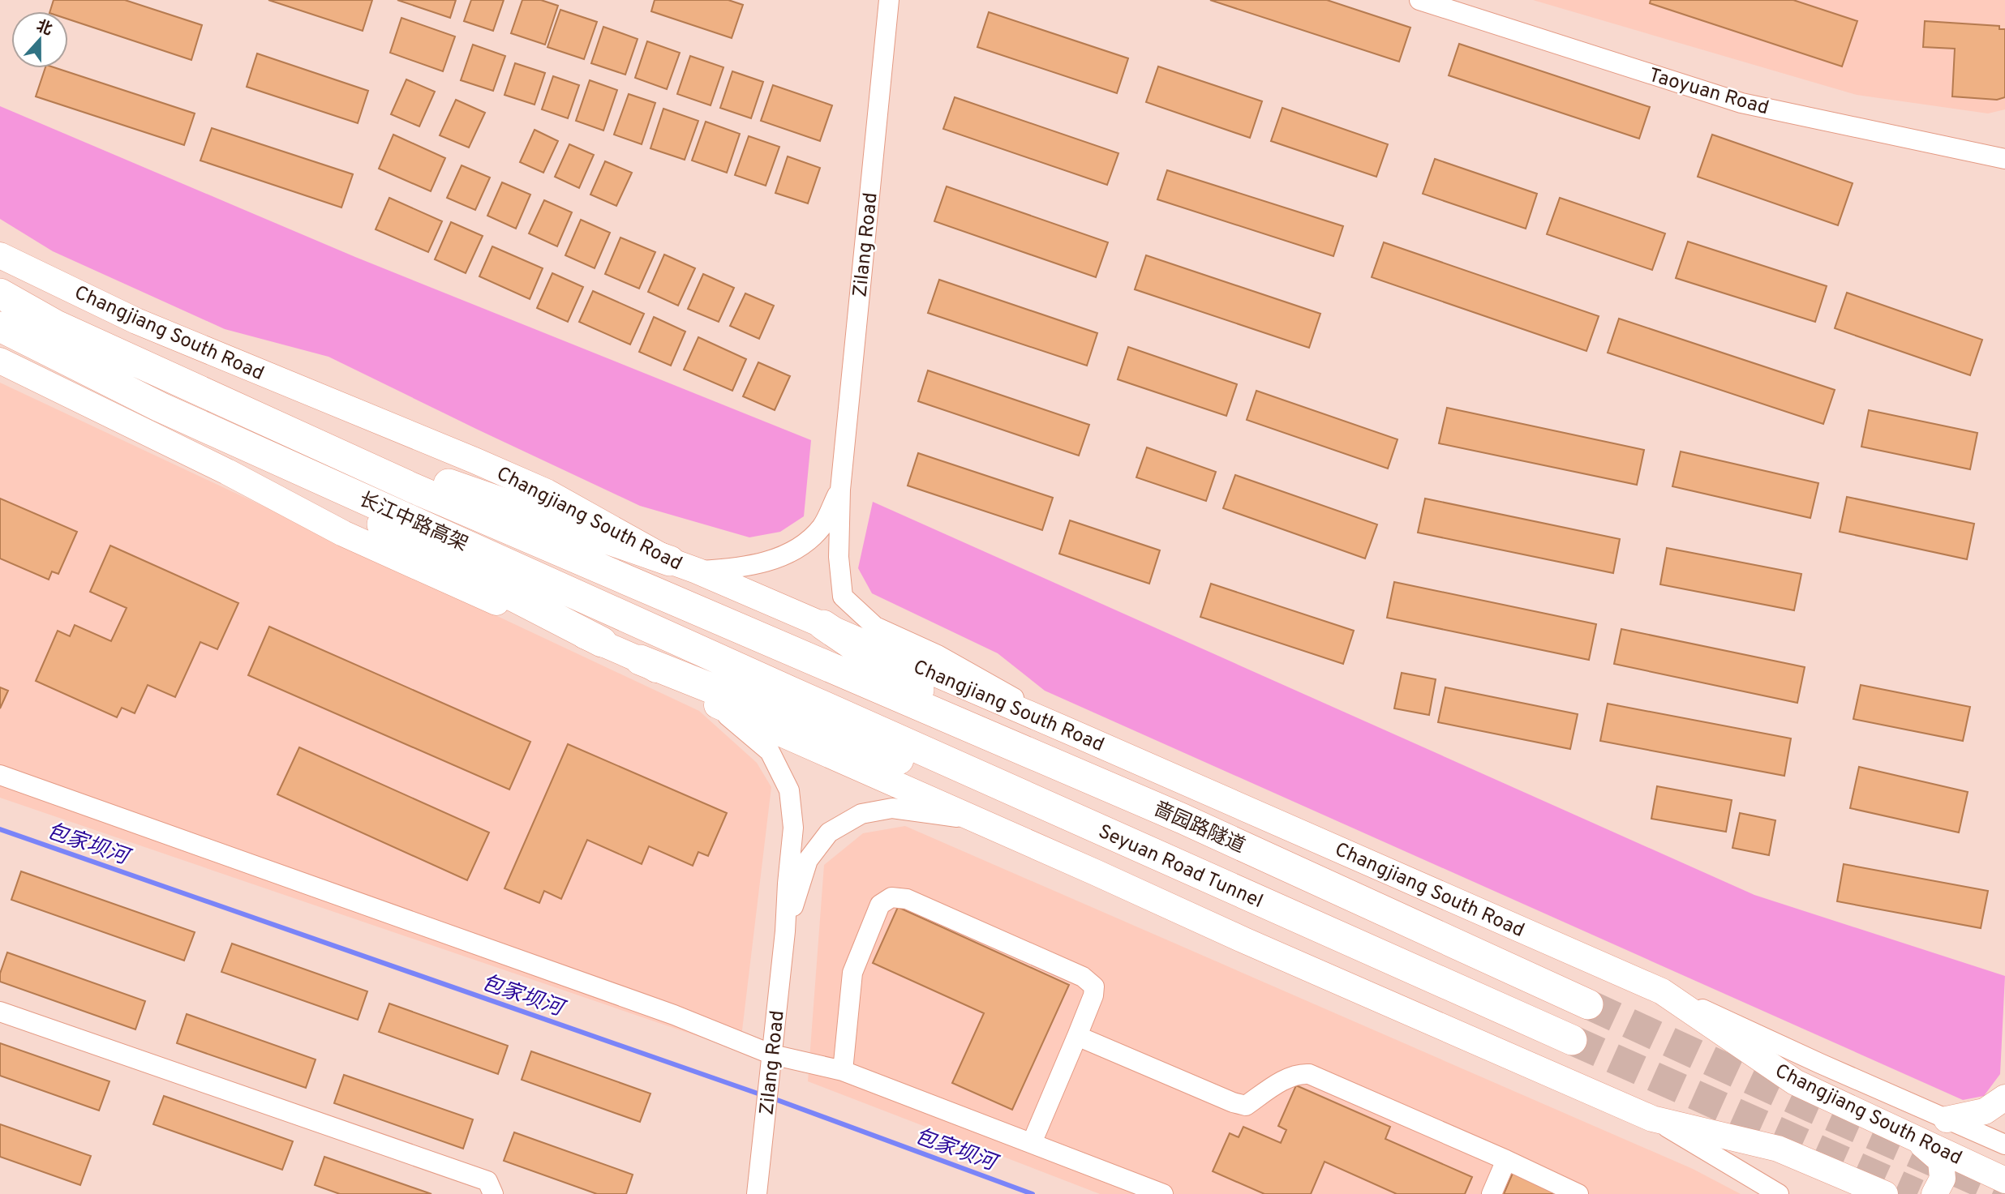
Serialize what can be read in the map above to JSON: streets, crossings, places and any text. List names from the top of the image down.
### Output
{
  "streets": {
    "highway": ["长江中路高架", "啬园路隧道", "Seyuan Road Tunnel"],
    "main road": ["Changjiang South Road"],
    "street": ["Taoyuan Road", "Zilang Road"]
  },
  "crossings": [
    ["Zilang Road", "Changjiang South Road"],
    ["长江中路高架", "啬园路隧道"],
    ["长江中路高架", "Seyuan Road Tunnel"]
  ],
  "water": ["包家坝河"],
  "north": "top"
}
